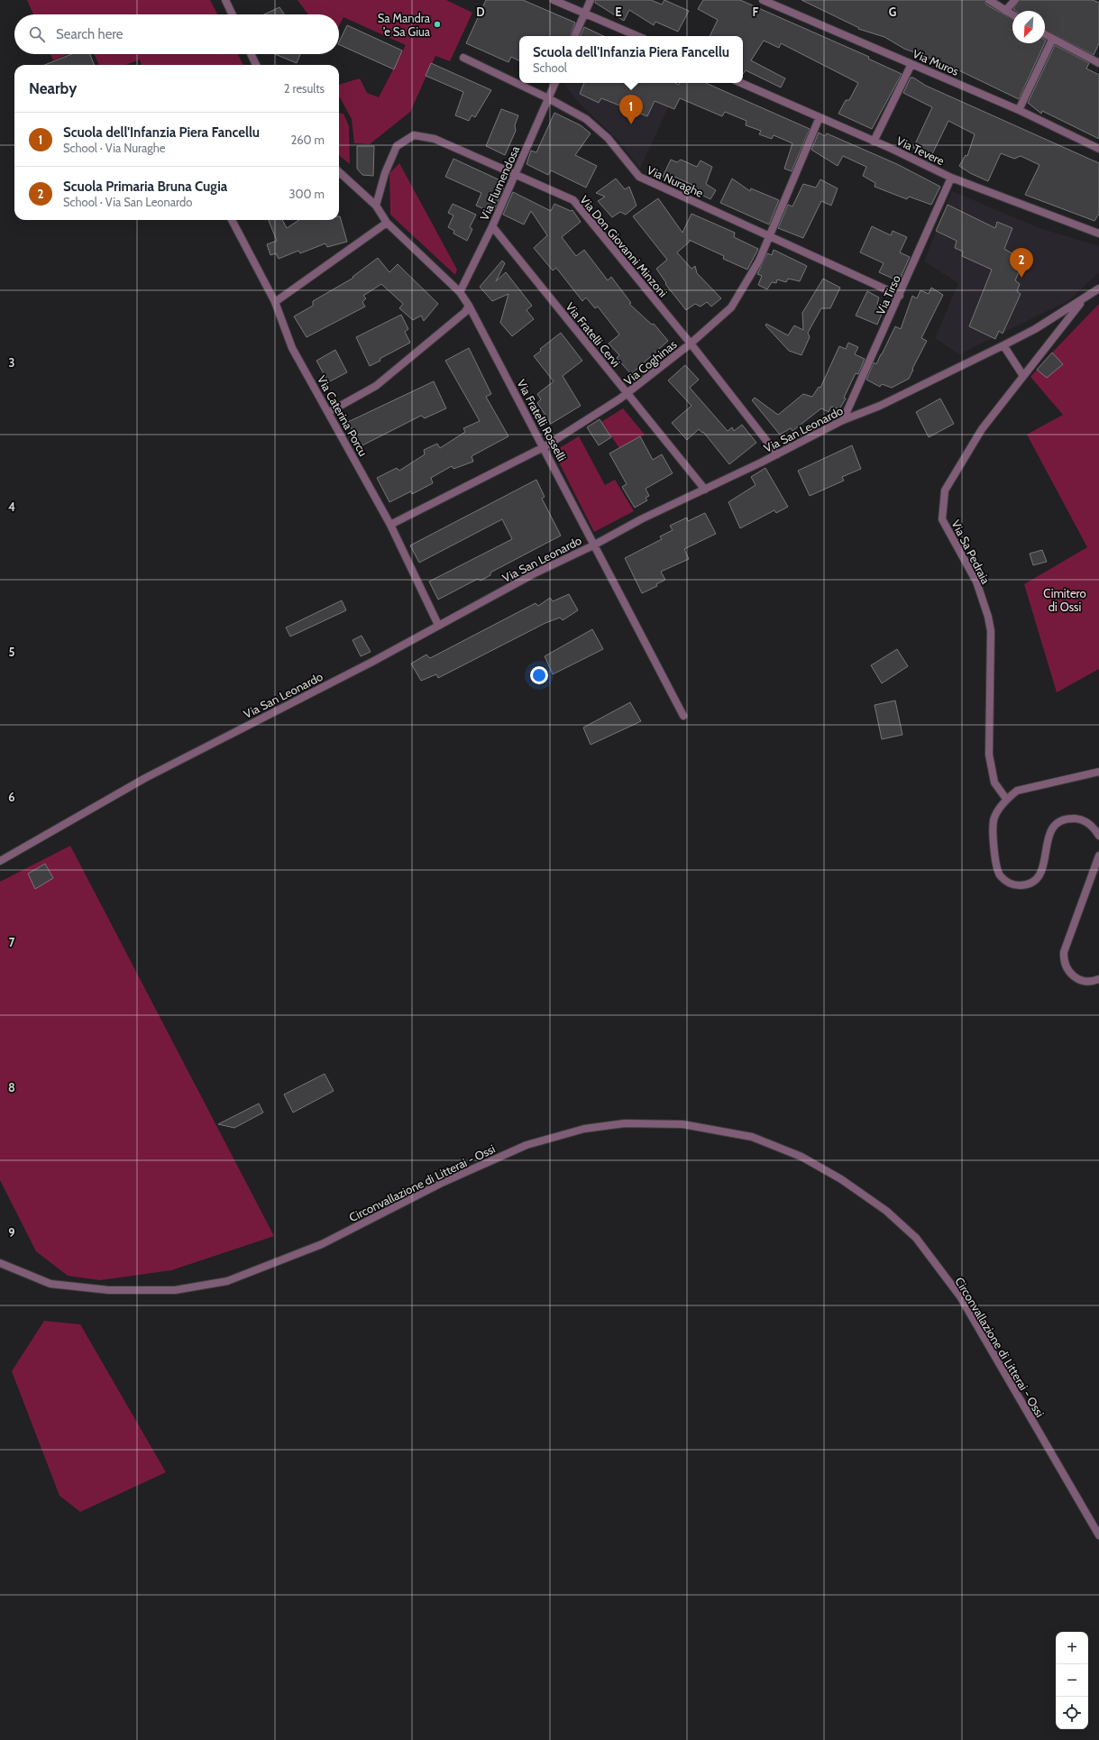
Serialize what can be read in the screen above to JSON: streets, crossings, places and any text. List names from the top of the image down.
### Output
{
  "streets": {
    "street": [
      "Via Muros",
      "Via Tevere",
      "Via Nuraghe",
      "Via Flumendosa",
      "Via Don Giovanni Minzoni",
      "Via Tirso",
      "Via Fratelli Cervi",
      "Via Coghinas",
      "Via Caterina Porcu",
      "Via Fratelli Rosselli",
      "Via San Leonardo",
      "Via Sa Pedraia",
      "Circonvallazione di Litterai - Ossi"
    ]
  },
  "crossings": [
    ["Via Tevere", "Via Tirso"],
    ["Via Tevere", "Via Coghinas"],
    ["Via Nuraghe", "Via Flumendosa"],
    ["Via Nuraghe", "Via Tirso"],
    ["Via Nuraghe", "Via Coghinas"],
    ["Via Flumendosa", "Via Don Giovanni Minzoni"],
    ["Via Flumendosa", "Via Fratelli Cervi"],
    ["Via Flumendosa", "Via Fratelli Rosselli"],
    ["Via Don Giovanni Minzoni", "Via Coghinas"],
    ["Via Don Giovanni Minzoni", "Via Fratelli Rosselli"],
    ["Via Don Giovanni Minzoni", "Via San Leonardo"],
    ["Via Tirso", "Via San Leonardo"],
    ["Via Fratelli Cervi", "Via Coghinas"],
    ["Via Fratelli Cervi", "Via San Leonardo"],
    ["Via Coghinas", "Via Caterina Porcu"],
    ["Via Coghinas", "Via Fratelli Rosselli"],
    ["Via Caterina Porcu", "Via San Leonardo"],
    ["Via Fratelli Rosselli", "Via San Leonardo"],
    ["Via San Leonardo", "Via Sa Pedraia"]
  ],
  "parks": ["Cimitero di Ossi"],
  "places": ["Sa Mandra ’e Sa Giua"],
  "north": "bottom left",
  "page": {
    "search": "Search here",
    "popup": ["Scuola dell'Infanzia Piera Fancellu", "School"],
    "heading": ["Nearby", "2 results"],
    "pins": ["1", "2"],
    "list": [
      {
        "mark": "1",
        "name": "Scuola dell'Infanzia Piera Fancellu",
        "note": "School · Via Nuraghe",
        "value": "260 m"
      },
      {
        "mark": "2",
        "name": "Scuola Primaria Bruna Cugia",
        "note": "School · Via San Leonardo",
        "value": "300 m"
      }
    ],
    "map_buttons": ["+", "−"]
  },
  "grid": {
    "columns": [
      "D",
      "E",
      "F",
      "G"
    ],
    "rows": [
      "3",
      "4",
      "5",
      "6",
      "7",
      "8",
      "9"
    ]
  }
}
